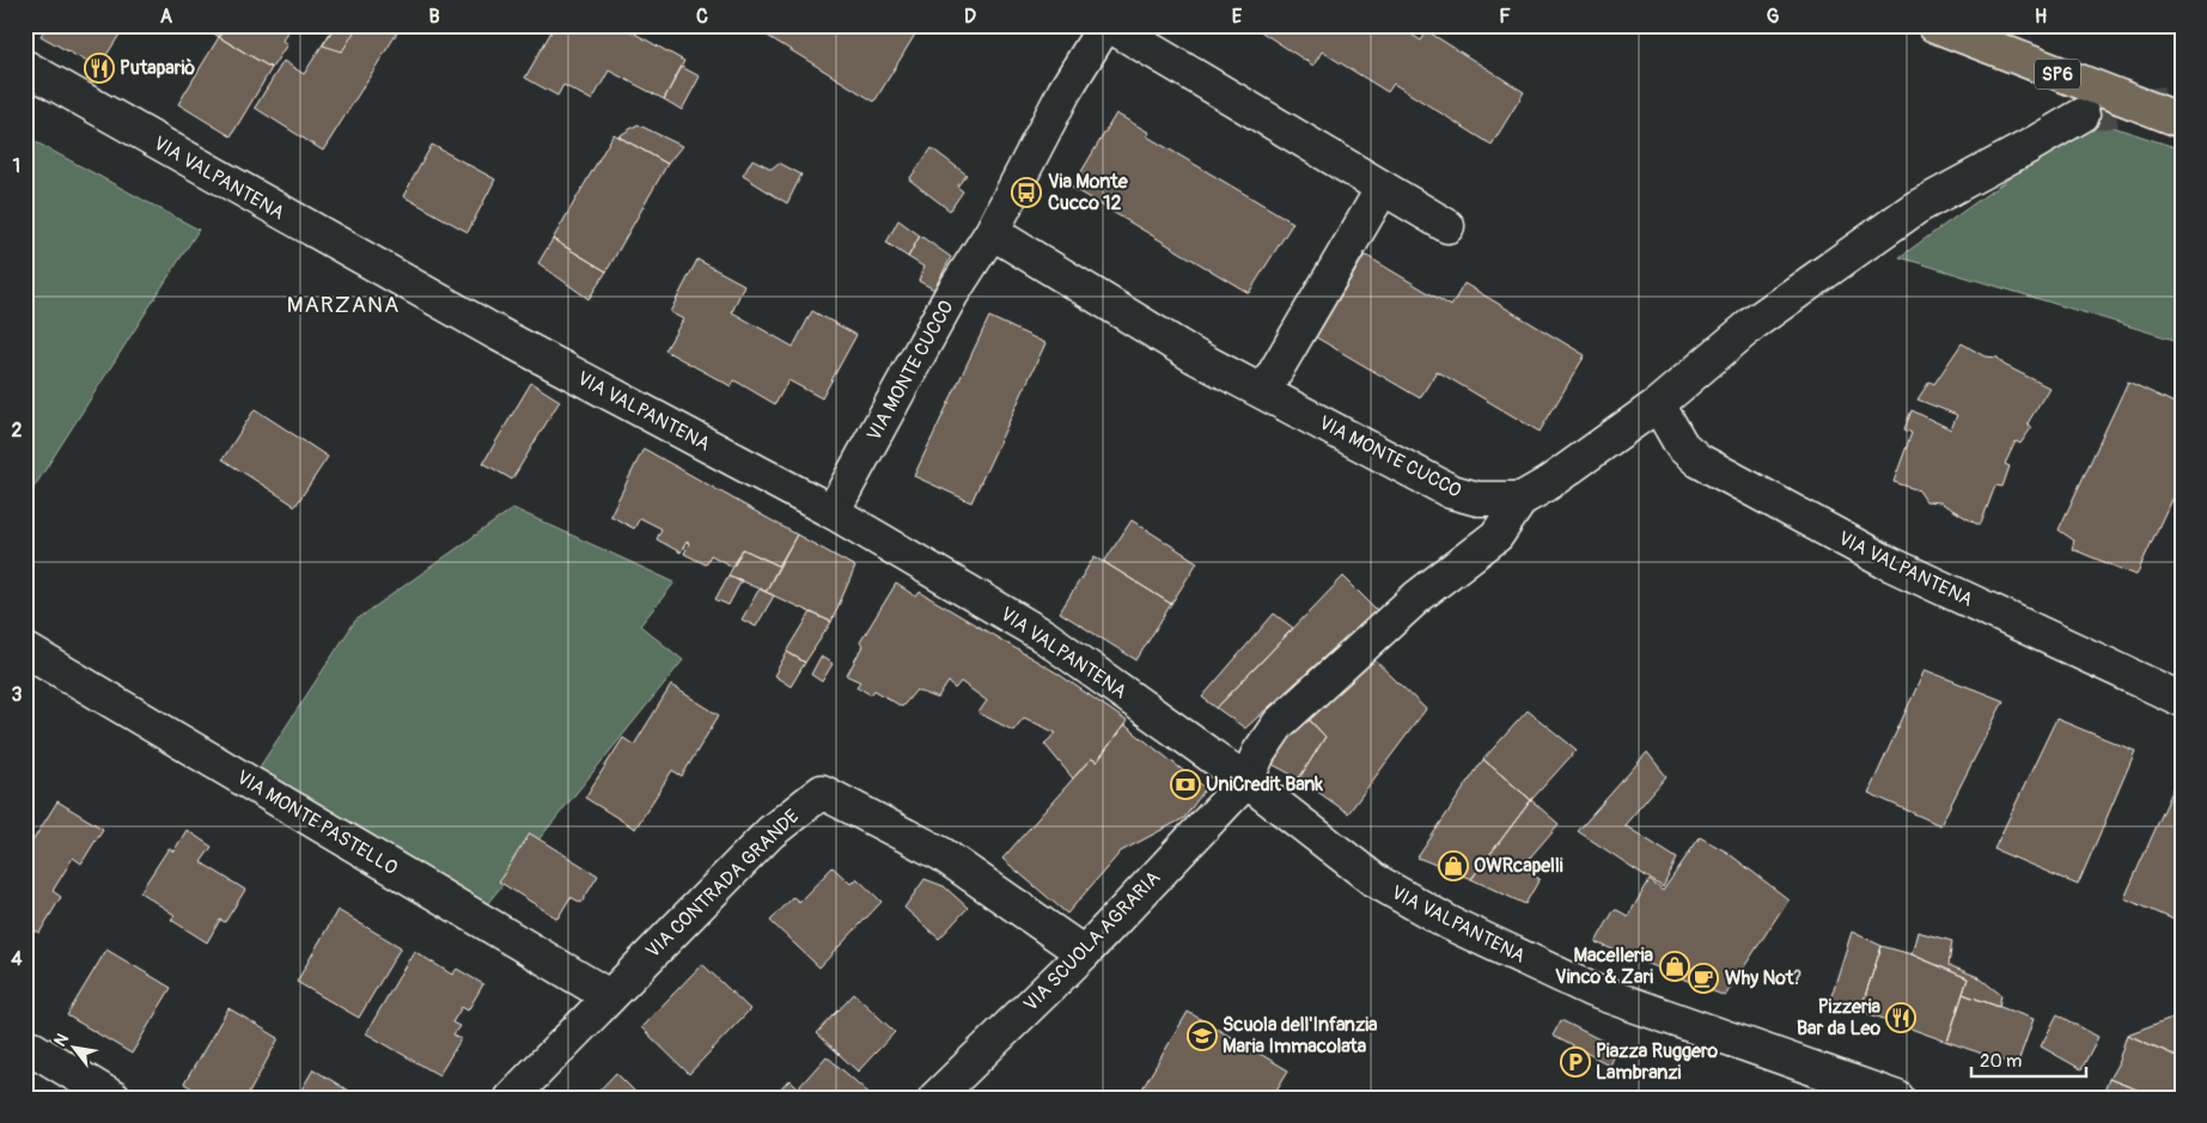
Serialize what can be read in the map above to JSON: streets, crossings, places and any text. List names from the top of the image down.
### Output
{
  "streets": {
    "highway": ["SP6"],
    "street": [
      "VIA VALPANTENA",
      "VIA MONTE CUCCO",
      "VIA MONTE PASTELLO",
      "VIA CONTRADA GRANDE",
      "VIA SCUOLA AGRARIA"
    ]
  },
  "crossings": [
    ["VIA VALPANTENA", "VIA MONTE CUCCO"],
    ["VIA VALPANTENA", "VIA SCUOLA AGRARIA"],
    ["VIA MONTE PASTELLO", "VIA CONTRADA GRANDE"],
    ["VIA CONTRADA GRANDE", "VIA SCUOLA AGRARIA"]
  ],
  "districts": ["MARZANA"],
  "places": {
    "restaurant": ["Putapariò", "Pizzeria Bar da Leo"],
    "bus stop": ["Via Monte Cucco 12"],
    "bank": ["UniCredit Bank"],
    "shop": ["OWRcapelli", "Macelleria Vinco & Zari"],
    "cafe": ["Why Not?"],
    "school or university": ["Scuola dell'Infanzia Maria Immacolata"],
    "parking": ["Piazza Ruggero Lambranzi"]
  },
  "scale_bar": "20 m",
  "north": "top left",
  "grid": {
    "columns": [
      "A",
      "B",
      "C",
      "D",
      "E",
      "F",
      "G",
      "H"
    ],
    "rows": [
      "1",
      "2",
      "3",
      "4"
    ]
  }
}
